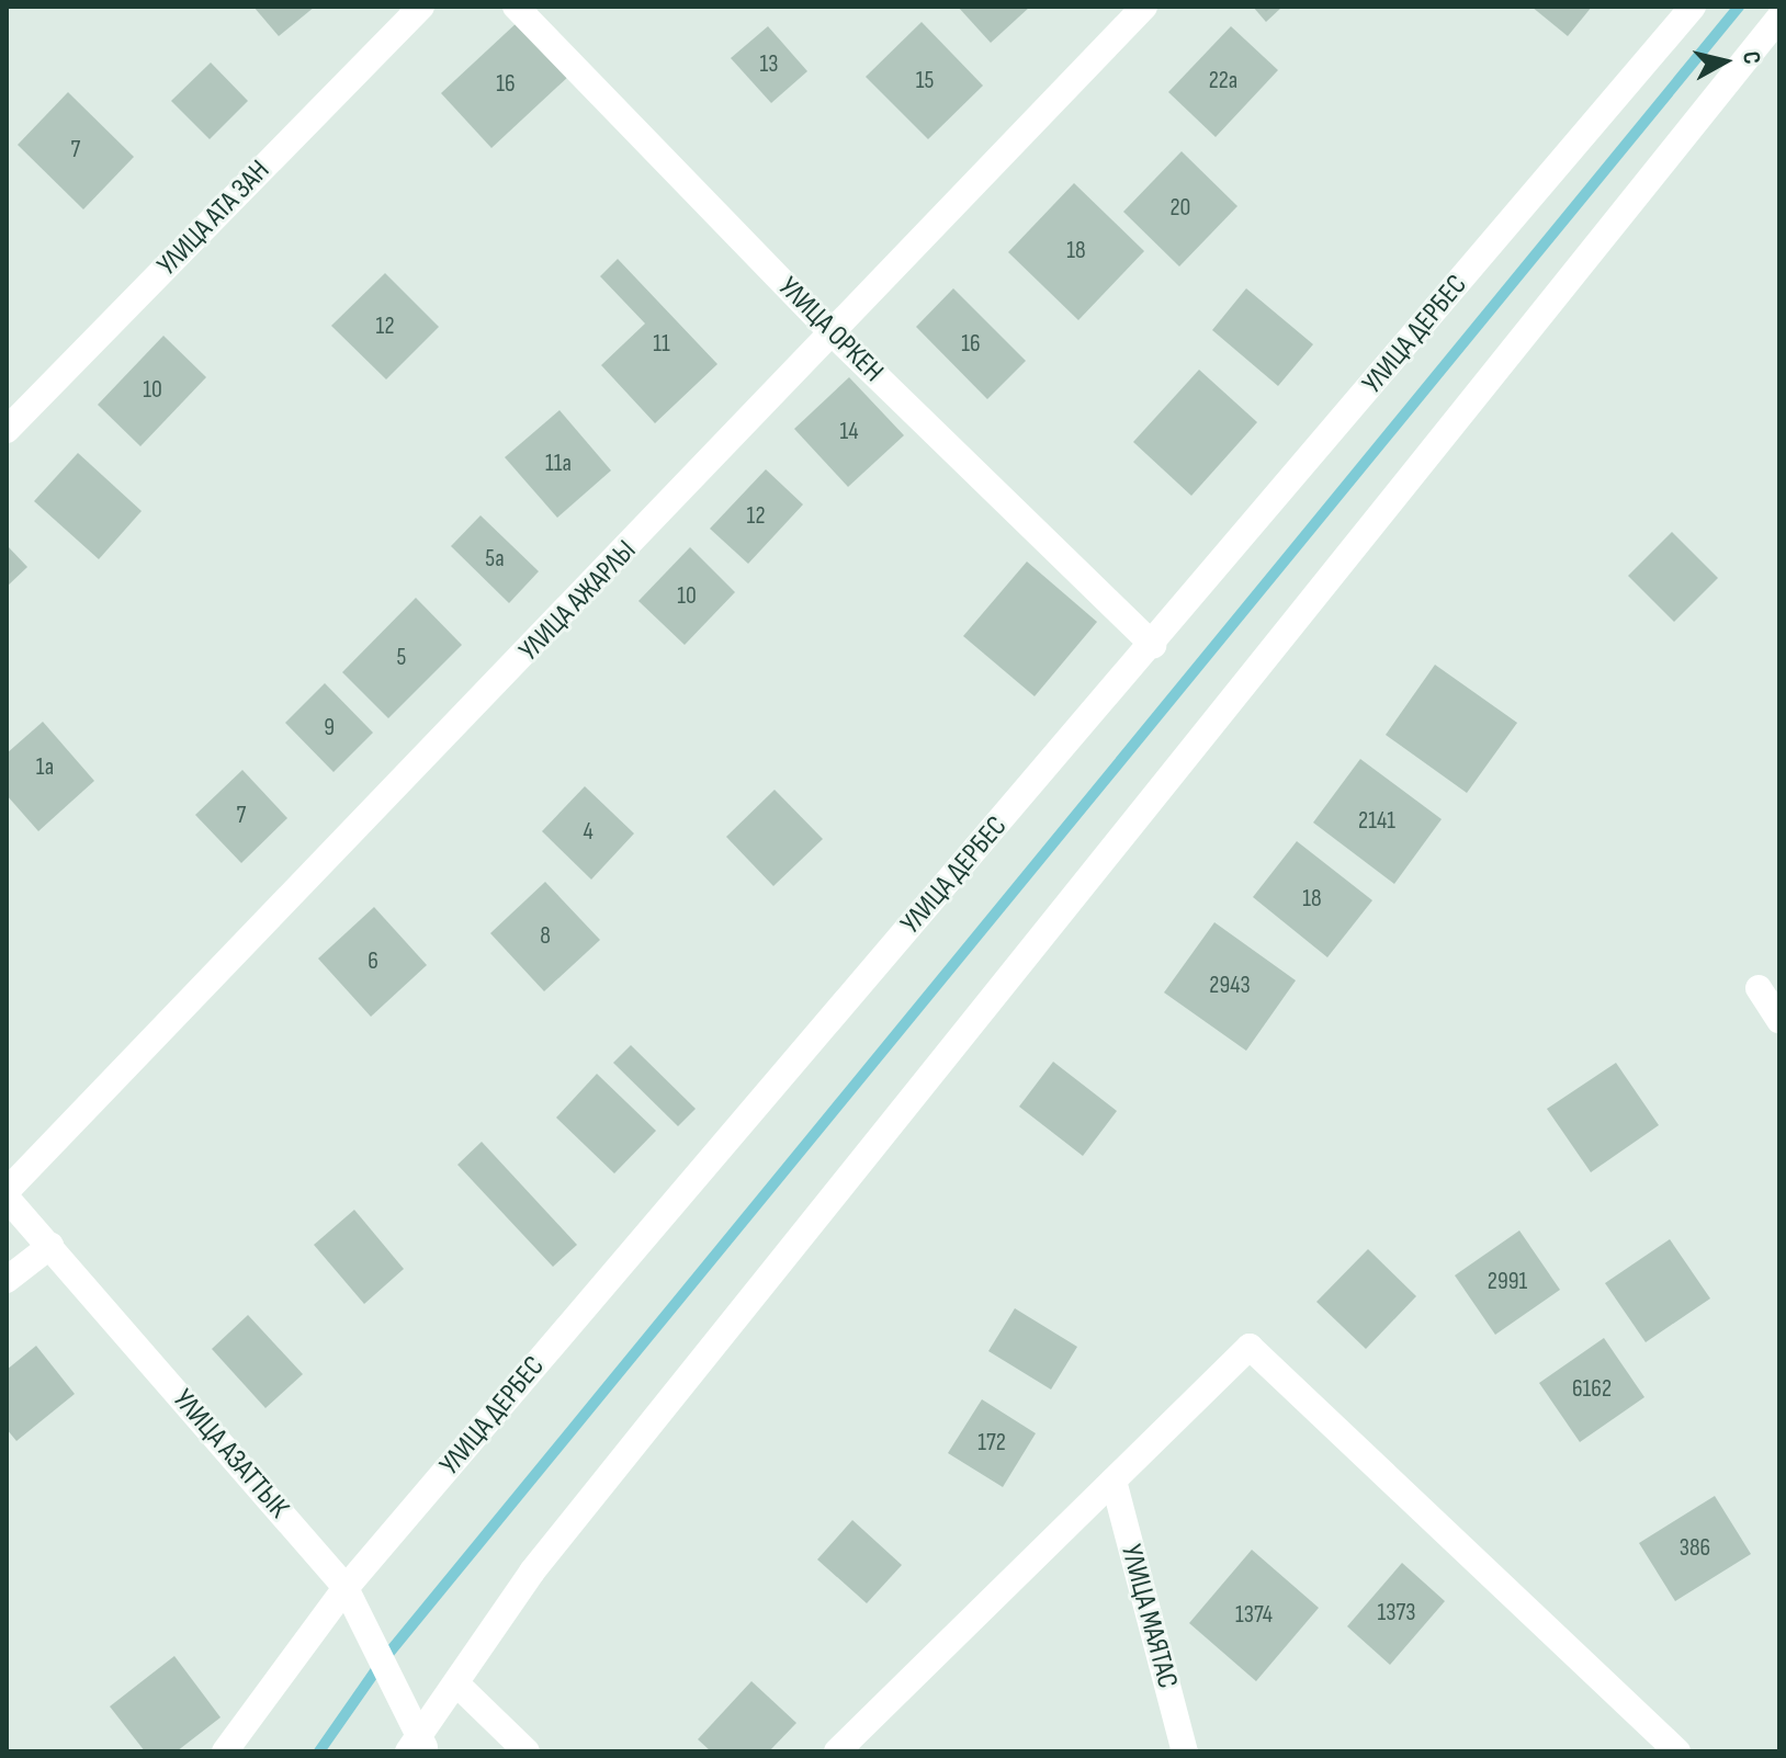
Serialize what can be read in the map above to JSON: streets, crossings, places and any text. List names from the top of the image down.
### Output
{
  "streets": {
    "street": [
      "УЛИЦА АТА ЗАН",
      "УЛИЦА ОРКЕН",
      "УЛИЦА ДЕРБЕС",
      "УЛИЦА АЖАРЛЫ",
      "УЛИЦА АЗАТТЫК",
      "УЛИЦА МАЯТАС"
    ]
  },
  "crossings": [
    ["УЛИЦА ОРКЕН", "УЛИЦА ДЕРБЕС"],
    ["УЛИЦА ОРКЕН", "УЛИЦА АЖАРЛЫ"],
    ["УЛИЦА ДЕРБЕС", "УЛИЦА АЗАТТЫК"]
  ],
  "house_numbers": [
    "13",
    "15",
    "22а",
    "16",
    "7",
    "20",
    "18",
    "12",
    "11",
    "16",
    "10",
    "14",
    "11а",
    "12",
    "5а",
    "10",
    "5",
    "9",
    "1а",
    "7",
    "2141",
    "4",
    "18",
    "8",
    "6",
    "2943",
    "2991",
    "6162",
    "172",
    "386",
    "1373",
    "1374"
  ],
  "north": "right"
}
